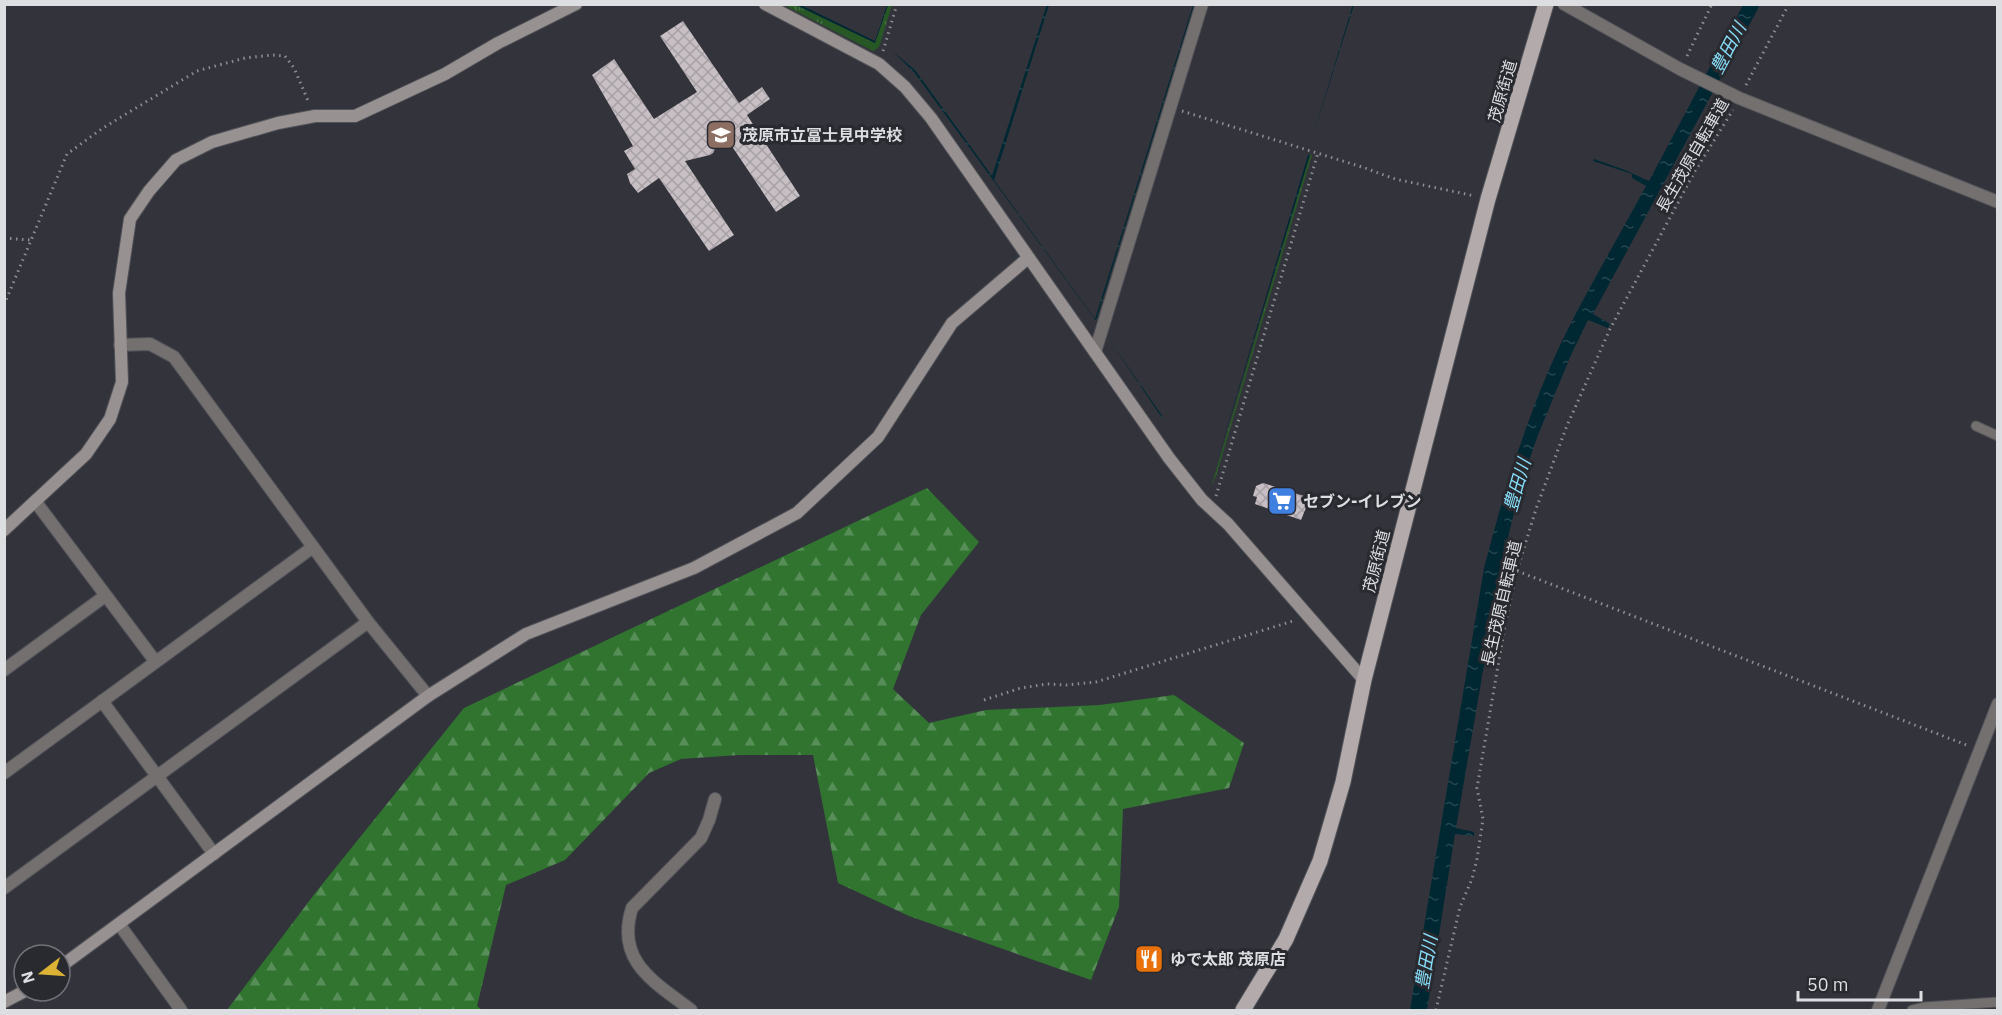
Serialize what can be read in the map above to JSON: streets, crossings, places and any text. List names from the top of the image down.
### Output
{
  "streets": {
    "main road": ["茂原街道"],
    "path": ["長生茂原自転車道"]
  },
  "water": ["豊田川"],
  "places": {
    "school or university": ["茂原市立冨士見中学校"],
    "supermarket": ["セブン-イレブン"],
    "restaurant": ["ゆで太郎 茂原店"]
  },
  "scale_bar": "50 m",
  "north": "left"
}
